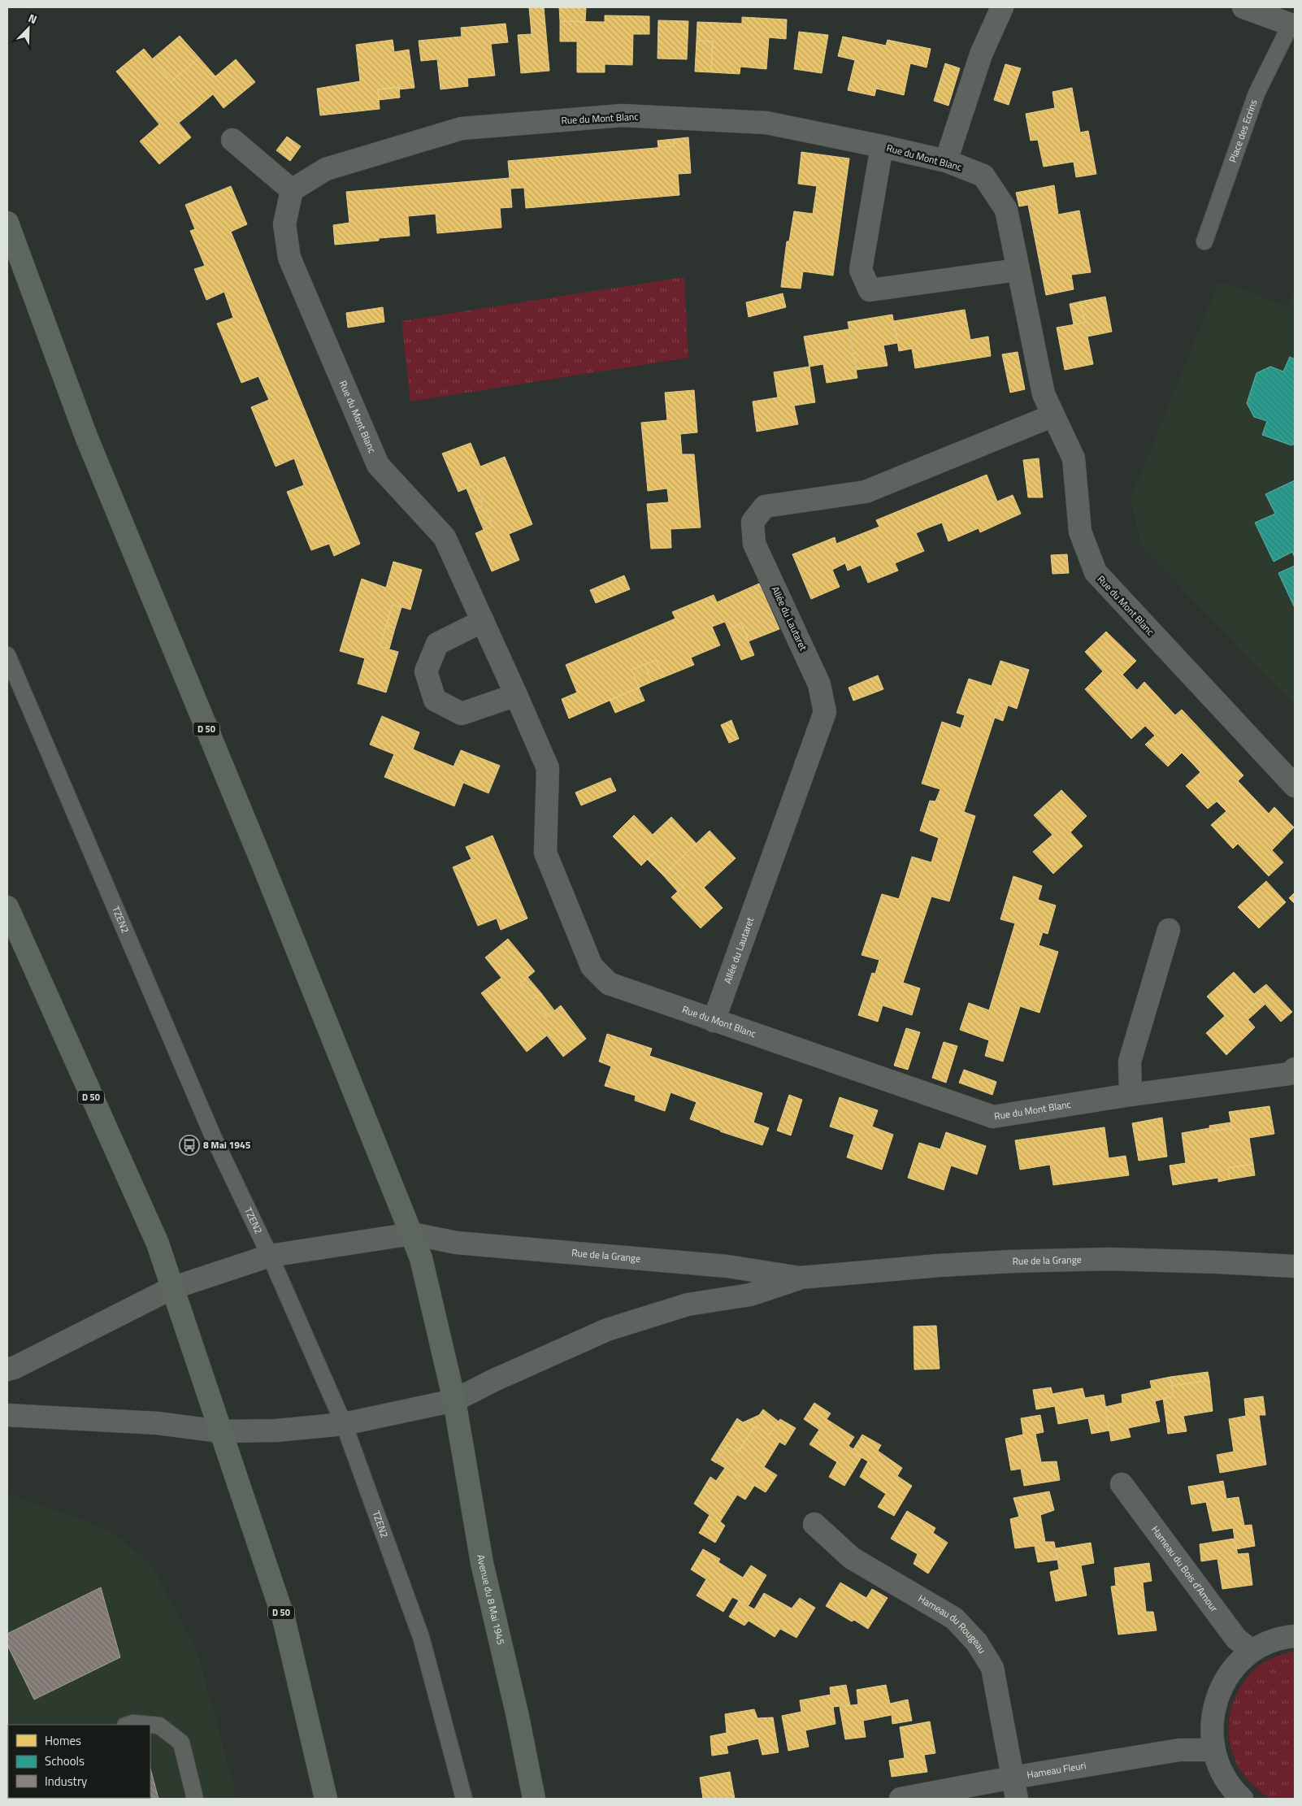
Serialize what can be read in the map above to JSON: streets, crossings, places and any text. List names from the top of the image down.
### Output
{
  "streets": {
    "main road": ["D 50", "Avenue du 8 Mai 1945"],
    "street": [
      "Rue du Mont Blanc",
      "Allée du Lautaret",
      "Rue de la Grange",
      "Hameau du Bois d'Amour",
      "Hameau du Rougeau",
      "Hameau Fleuri"
    ],
    "lane": ["Place des Ecrins", "TZEN2"]
  },
  "crossings": [
    ["Rue du Mont Blanc", "Allée du Lautaret"],
    ["D 50", "Rue de la Grange"],
    ["D 50", "Avenue du 8 Mai 1945"],
    ["TZEN2", "Rue de la Grange"],
    ["Rue de la Grange", "Avenue du 8 Mai 1945"],
    ["Hameau du Rougeau", "Hameau Fleuri"]
  ],
  "places": {
    "bus stop": ["8 Mai 1945"]
  },
  "legend": ["Homes", "Schools", "Industry"],
  "north": "top right"
}
